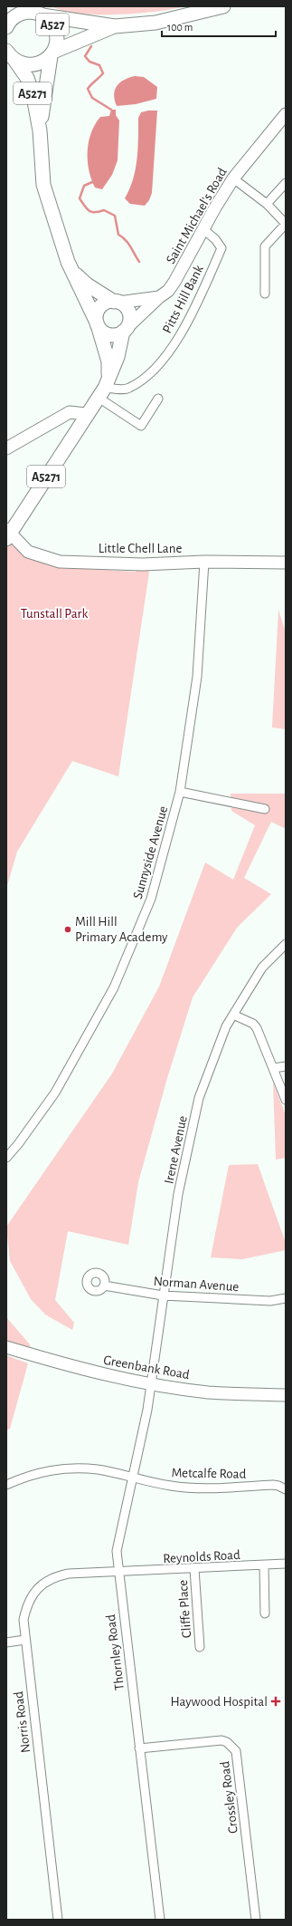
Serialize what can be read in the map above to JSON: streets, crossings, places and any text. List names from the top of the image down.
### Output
{
  "streets": {
    "main road": ["A527", "A5271"],
    "street": [
      "Saint Michael's Road",
      "Pitts Hill Bank",
      "Little Chell Lane",
      "Sunnyside Avenue",
      "Irene Avenue",
      "Norman Avenue",
      "Greenbank Road",
      "Metcalfe Road",
      "Reynolds Road",
      "Cliffe Place",
      "Thornley Road",
      "Norris Road",
      "Crossley Road"
    ]
  },
  "crossings": [
    ["A527", "A5271"],
    ["A5271", "Saint Michael's Road"],
    ["A5271", "Pitts Hill Bank"],
    ["A5271", "Little Chell Lane"],
    ["Saint Michael's Road", "Pitts Hill Bank"],
    ["Little Chell Lane", "Sunnyside Avenue"],
    ["Irene Avenue", "Norman Avenue"],
    ["Irene Avenue", "Greenbank Road"],
    ["Irene Avenue", "Thornley Road"],
    ["Greenbank Road", "Thornley Road"],
    ["Metcalfe Road", "Thornley Road"],
    ["Reynolds Road", "Cliffe Place"],
    ["Reynolds Road", "Thornley Road"],
    ["Reynolds Road", "Norris Road"],
    ["Thornley Road", "Norris Road"],
    ["Thornley Road", "Crossley Road"]
  ],
  "parks": ["Tunstall Park"],
  "places": {
    "other": ["Mill Hill Primary Academy"],
    "health": ["Haywood Hospital"]
  },
  "scale_bar": "100 m"
}
